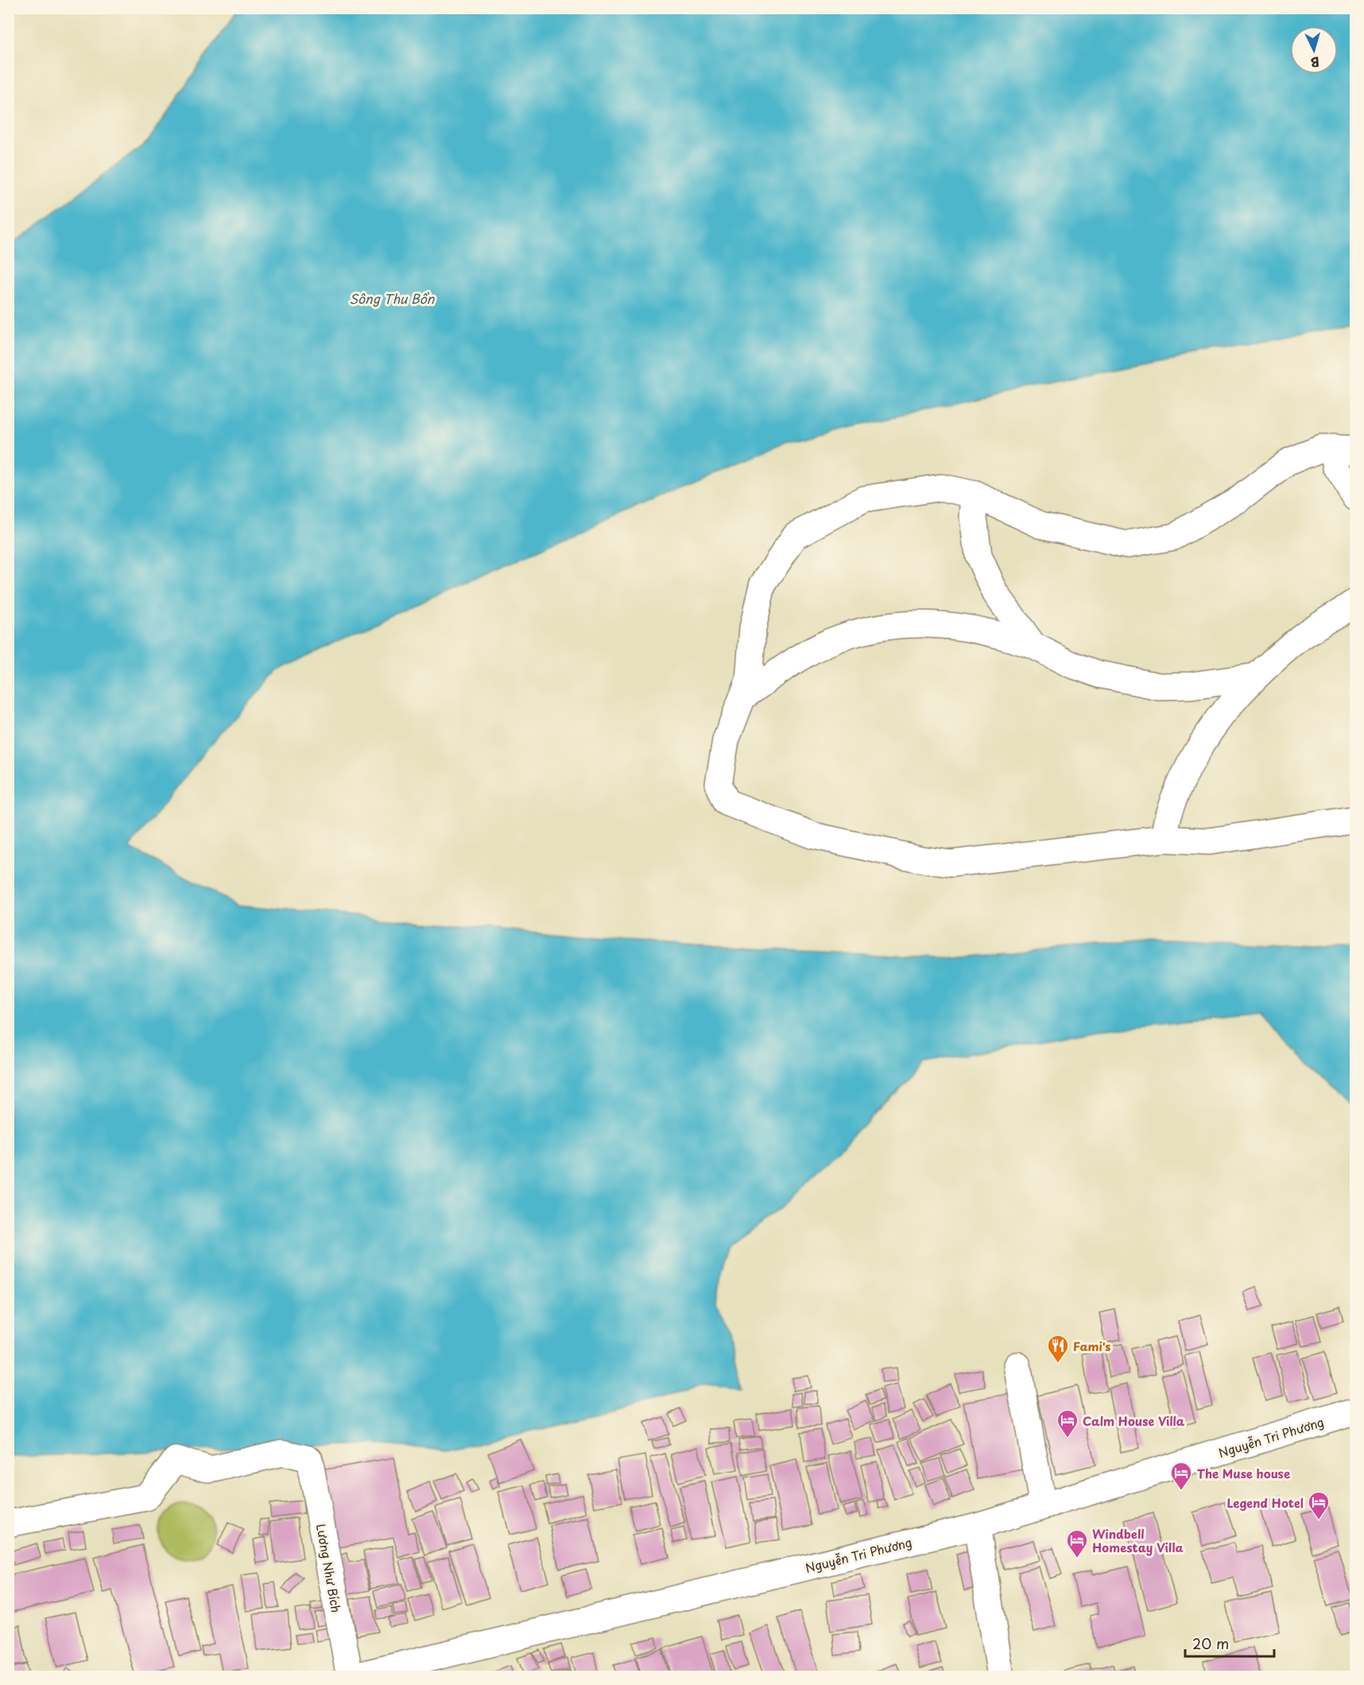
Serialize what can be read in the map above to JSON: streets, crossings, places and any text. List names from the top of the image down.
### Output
{
  "streets": {
    "street": ["Nguyễn Tri Phương", "Lương Như Bích"]
  },
  "water": ["Sông Thu Bồn"],
  "places": {
    "restaurant": ["Fami's"],
    "hotel": [
      "Calm House Villa",
      "The Muse house",
      "Legend Hotel",
      "Windbell Homestay Villa"
    ]
  },
  "scale_bar": "20 m",
  "north": "bottom"
}
